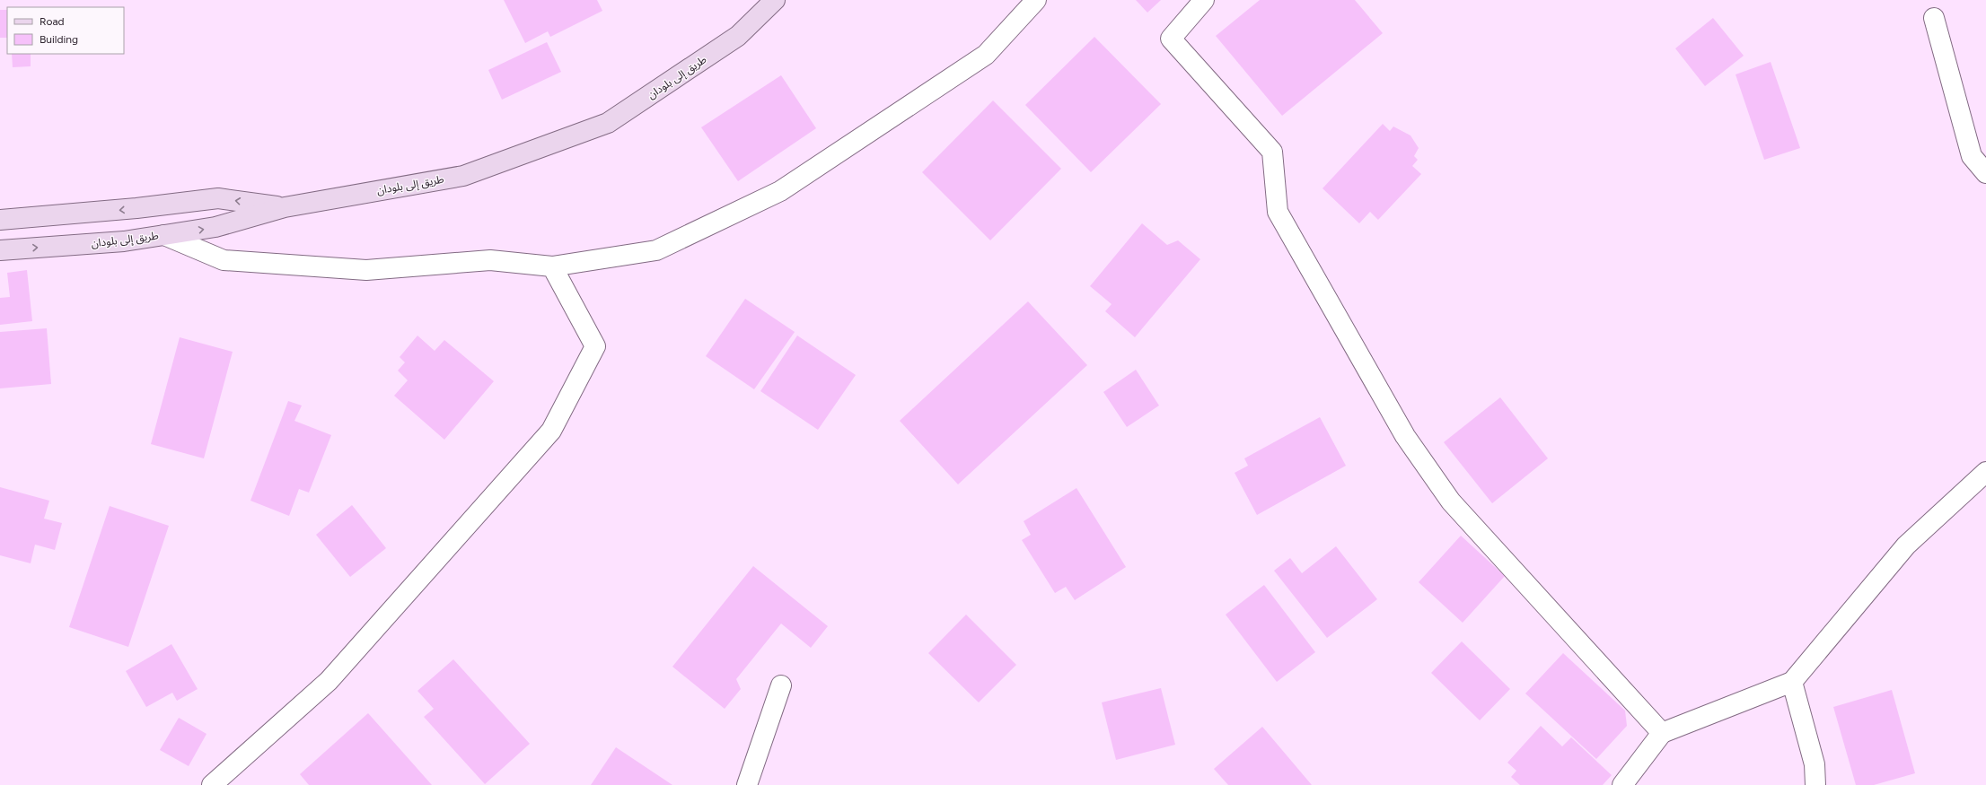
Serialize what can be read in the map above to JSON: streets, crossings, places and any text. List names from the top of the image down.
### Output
{
  "streets": {
    "main road": ["طريق إلى بلودان"]
  },
  "legend": ["Road", "Building"]
}
